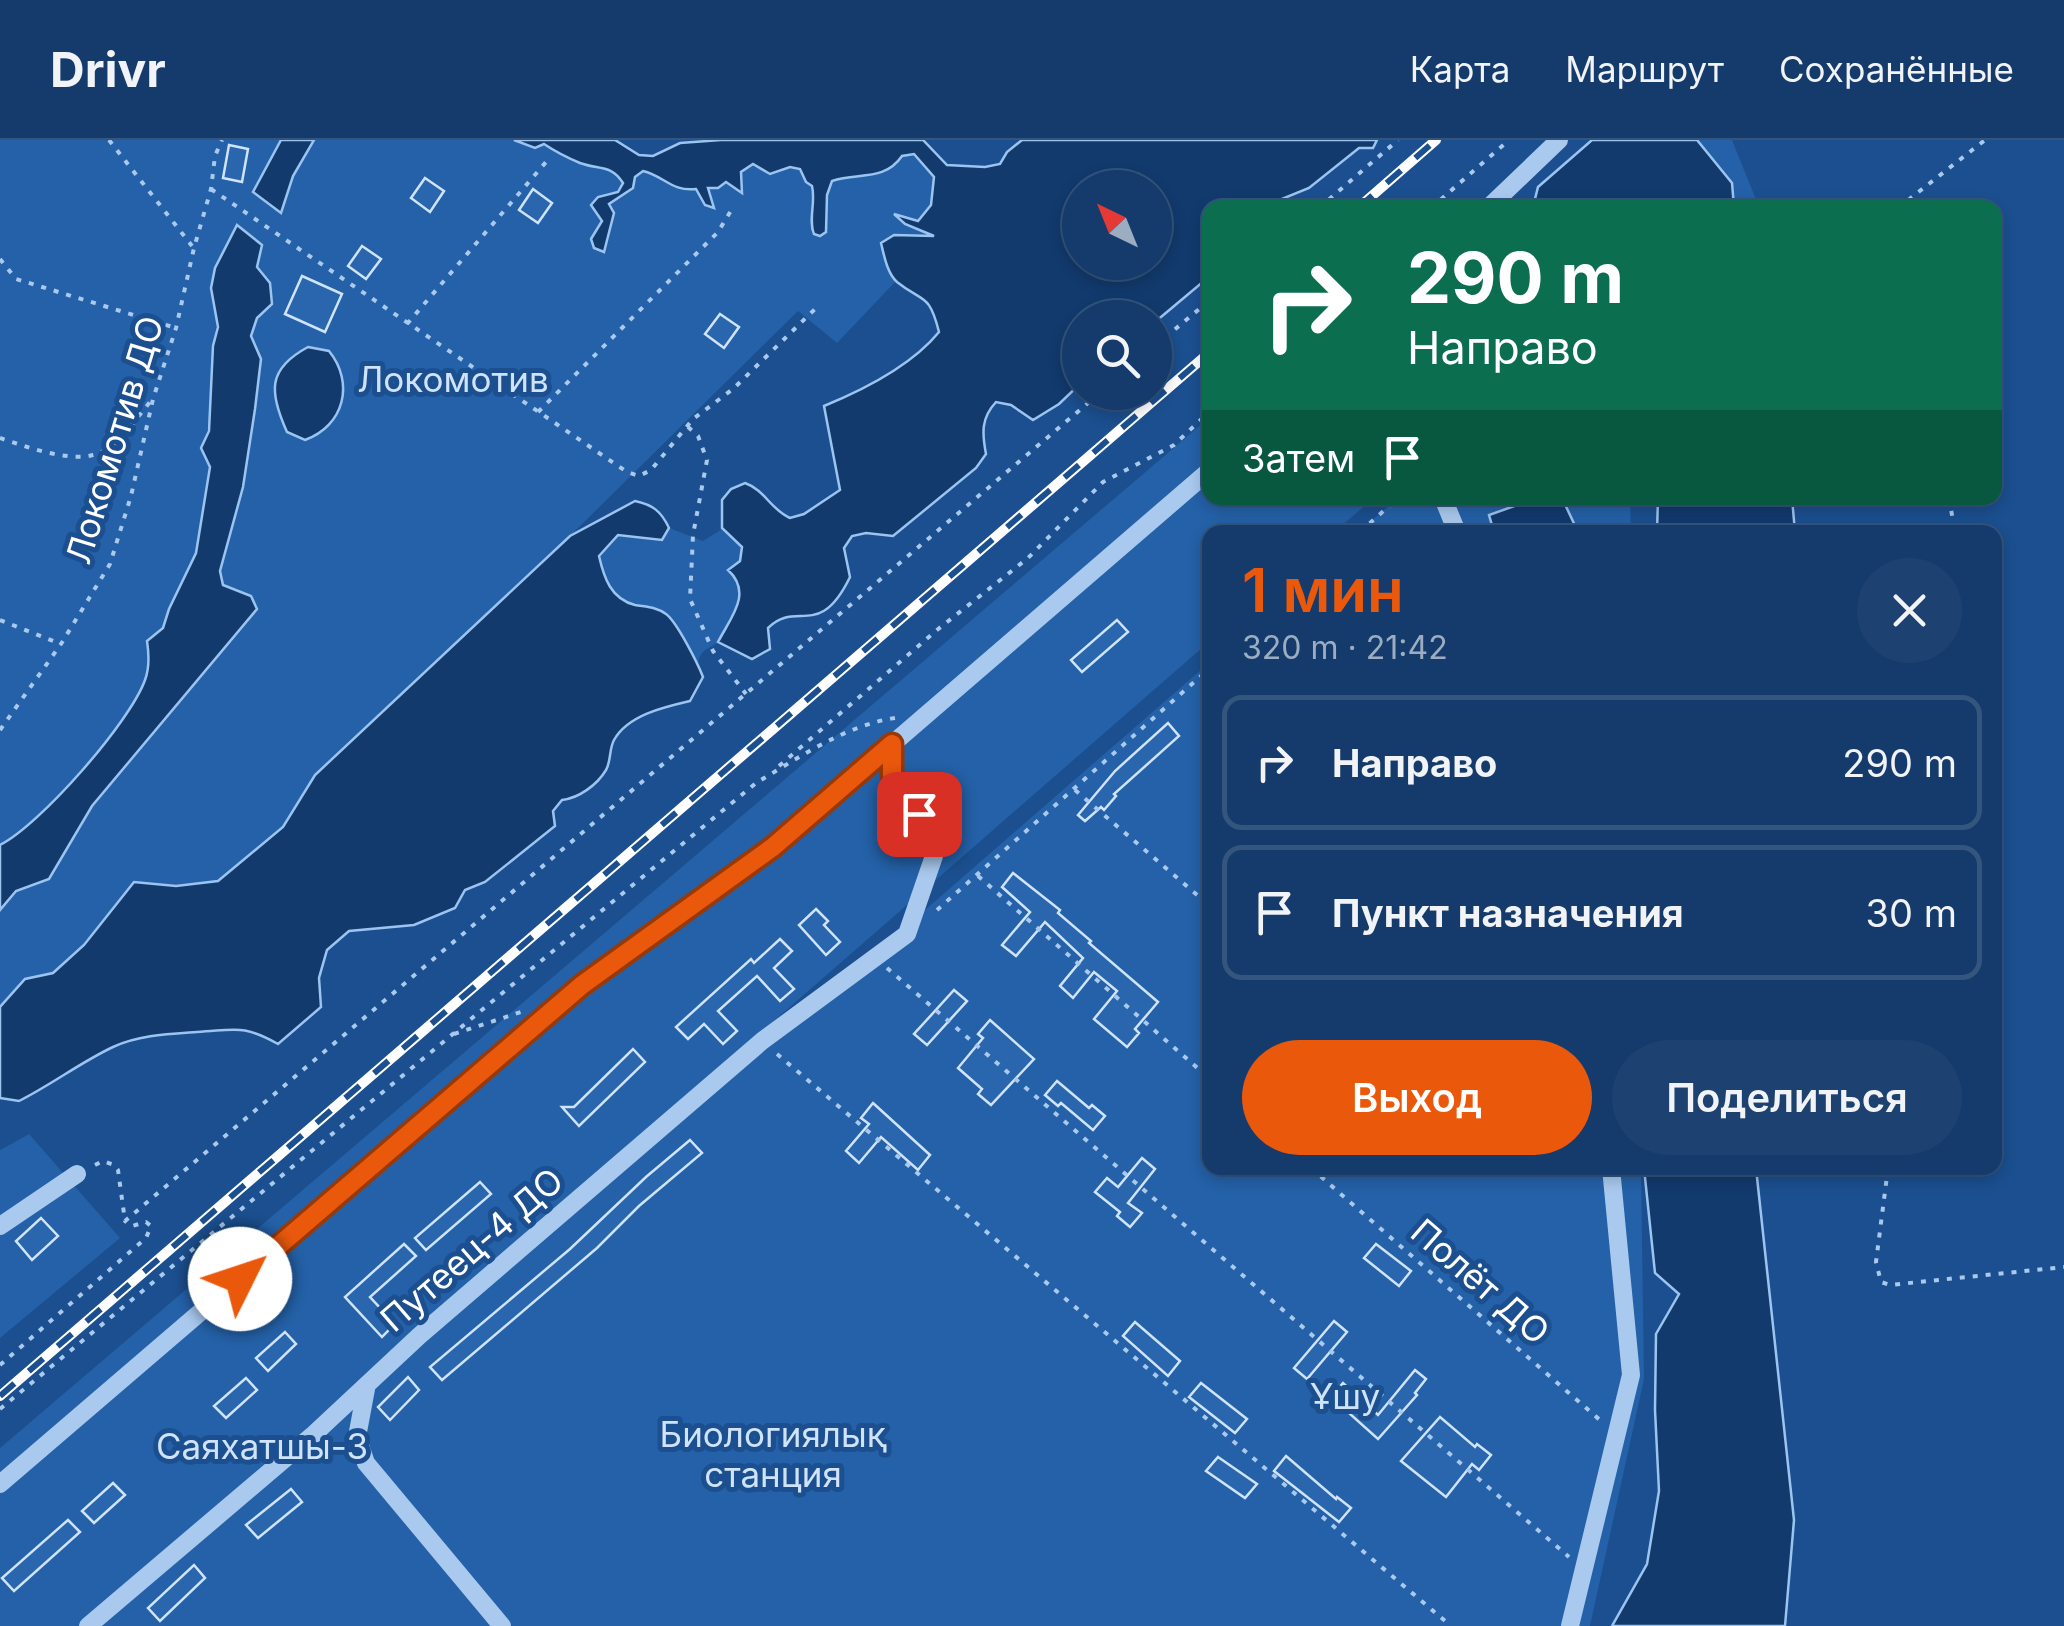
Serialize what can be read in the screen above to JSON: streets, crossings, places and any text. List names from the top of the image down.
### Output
{
  "streets": {
    "street": ["Путеец-4 ДО"],
    "path": ["Локомотив ДО", "Полёт ДО"]
  },
  "parks": [
    "Локомотив",
    "Ұшу",
    "Биологиялық станция",
    "Саяхатшы-3"
  ],
  "north": "top left",
  "page": {
    "header": "Drivr",
    "nav": ["Карта", "Маршрут", "Сохранённые"],
    "turn": ["290 m", "Направо"],
    "then": "Затем",
    "heading": ["1 мин", "320 m · 21:42"],
    "list": [
      {
        "name": "Направо",
        "value": "290 m"
      },
      {
        "name": "Пункт назначения",
        "value": "30 m"
      }
    ],
    "buttons": ["Выход", "Поделиться"]
  }
}
